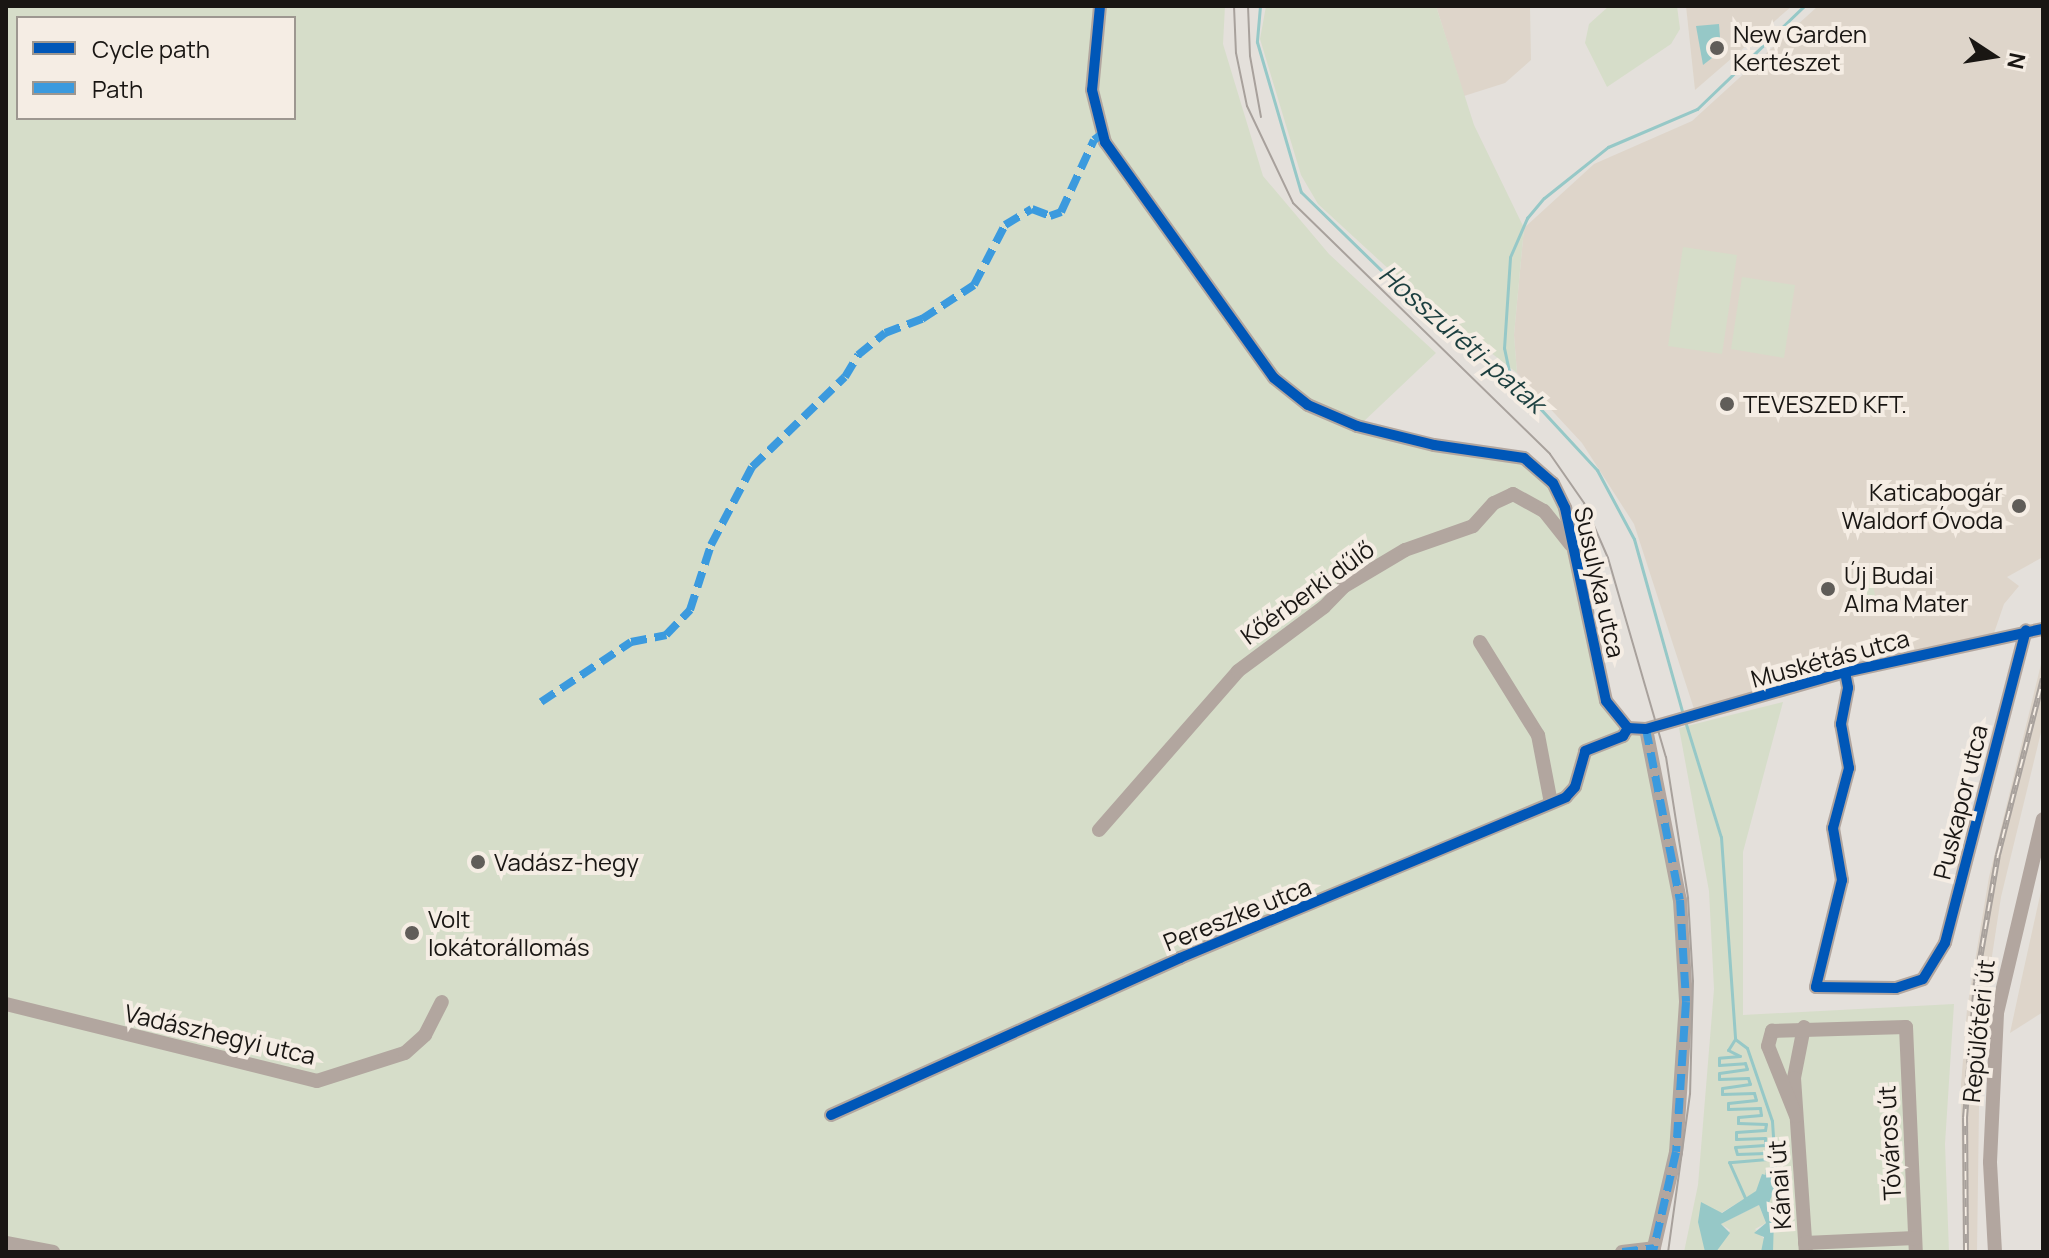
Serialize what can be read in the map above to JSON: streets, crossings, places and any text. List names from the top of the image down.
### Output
{
  "streets": {
    "street": [
      "Susulyka utca",
      "Kőérberki dűlő",
      "Muskétás utca",
      "Puskapor utca",
      "Pereszke utca",
      "Repülőtéri út",
      "Vadászhegyi utca",
      "Tóváros út",
      "Kánai út"
    ]
  },
  "crossings": [
    ["Susulyka utca", "Kőérberki dűlő"],
    ["Susulyka utca", "Pereszke utca"],
    ["Muskétás utca", "Puskapor utca"],
    ["Tóváros út", "Kánai út"]
  ],
  "water": ["Hosszúréti-patak"],
  "places": [
    "New Garden Kertészet",
    "TEVESZED KFT.",
    "Katicabogár Waldorf Óvoda",
    "Új Budai Alma Mater",
    "Vadász-hegy",
    "Volt lokátorállomás"
  ],
  "legend": ["Cycle path", "Path"],
  "north": "right"
}
